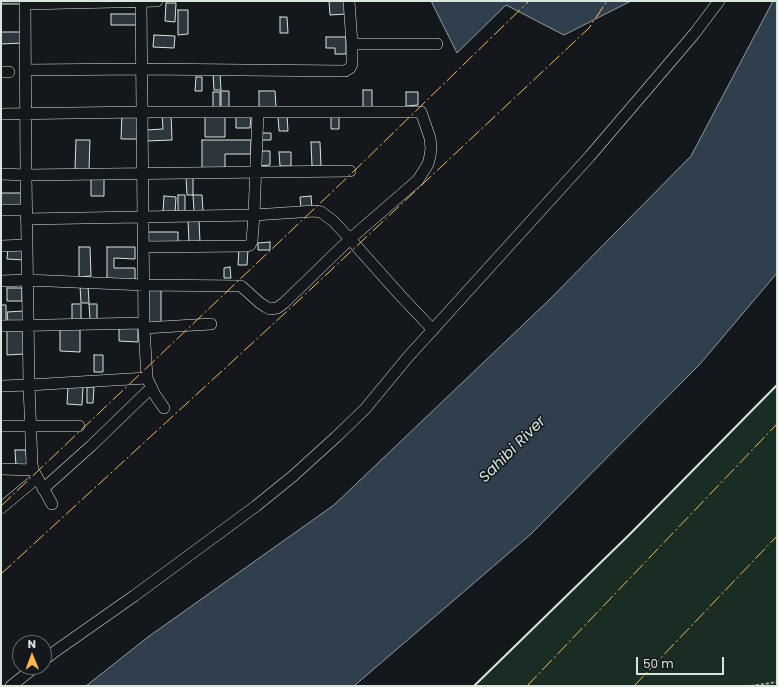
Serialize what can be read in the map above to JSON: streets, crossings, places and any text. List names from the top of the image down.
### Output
{
  "water": ["Sahibi River"],
  "scale_bar": "50 m",
  "north": "top"
}
